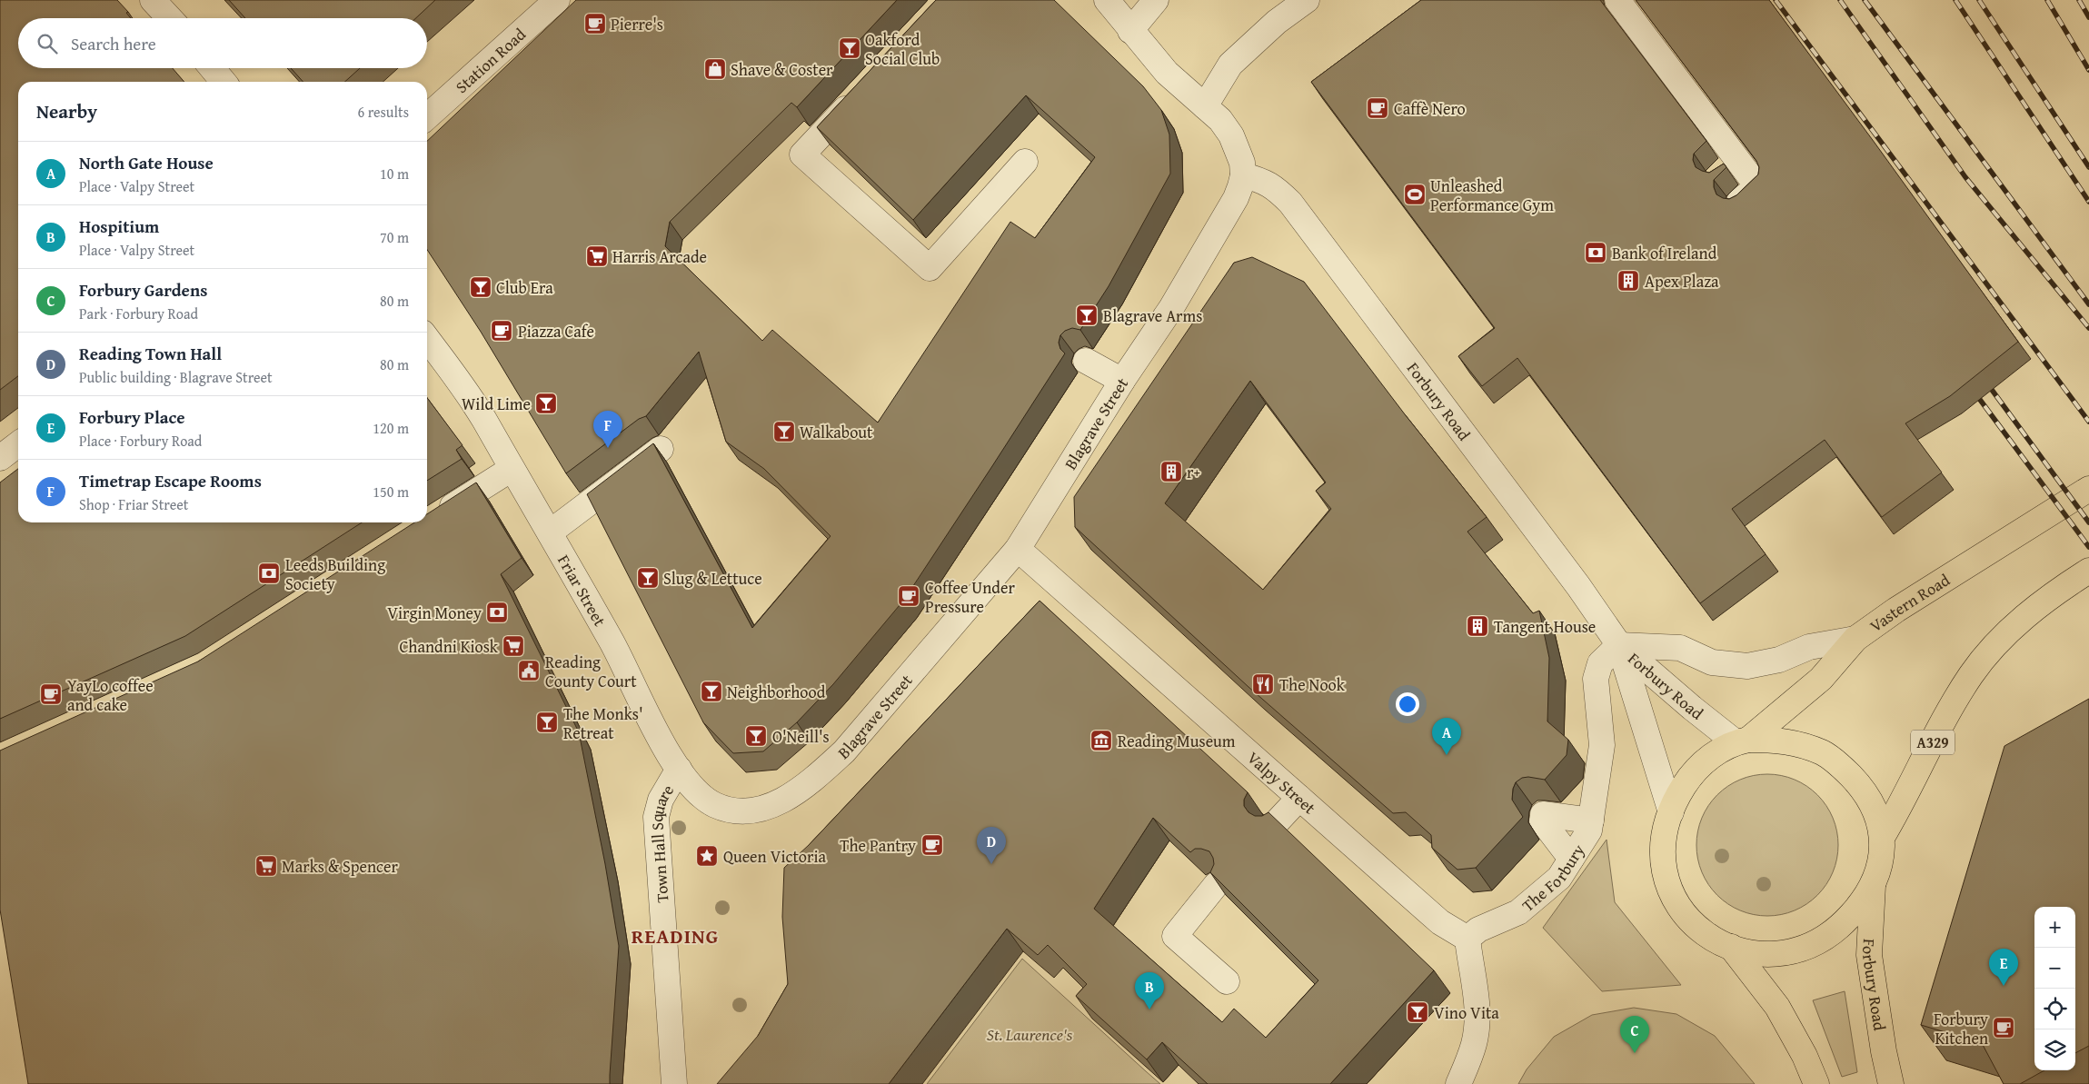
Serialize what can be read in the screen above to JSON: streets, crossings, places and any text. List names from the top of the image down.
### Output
{
  "streets": {
    "main road": ["Forbury Road", "Vastern Road", "A329"],
    "street": [
      "Station Road",
      "Blagrave Street",
      "Friar Street",
      "Valpy Street",
      "Town Hall Square",
      "The Forbury"
    ]
  },
  "crossings": [
    ["Forbury Road", "Blagrave Street"],
    ["Forbury Road", "Vastern Road"],
    ["Forbury Road", "The Forbury"],
    ["Blagrave Street", "Friar Street"],
    ["Blagrave Street", "Valpy Street"],
    ["Friar Street", "Town Hall Square"],
    ["Valpy Street", "The Forbury"]
  ],
  "districts": ["READING"],
  "parks": ["St. Laurence's"],
  "places": {
    "cafe": [
      "Pierre's",
      "Caffè Nero",
      "Piazza Cafe",
      "Coffee Under Pressure",
      "YayLo coffee and cake",
      "The Pantry",
      "Forbury Kitchen"
    ],
    "bar": [
      "Oakford Social Club",
      "Club Era",
      "Blagrave Arms",
      "Wild Lime",
      "Walkabout",
      "Slug & Lettuce",
      "Neighborhood",
      "The Monks' Retreat",
      "O'Neill's",
      "Vino Vita"
    ],
    "shop": ["Shave & Coster"],
    "sports": ["Unleashed Performance Gym"],
    "bank": ["Bank of Ireland", "Leeds Building Society", "Virgin Money"],
    "supermarket": ["Harris Arcade", "Chandni Kiosk", "Marks & Spencer"],
    "building": ["Apex Plaza", "r+", "Tangent House"],
    "public building": ["Reading County Court"],
    "restaurant": ["The Nook"],
    "museum": ["Reading Museum"],
    "place": ["Queen Victoria"]
  },
  "page": {
    "search": "Search here",
    "heading": ["Nearby", "6 results"],
    "list": [
      {
        "mark": "A",
        "name": "North Gate House",
        "note": "Place · Valpy Street",
        "value": "10 m"
      },
      {
        "mark": "B",
        "name": "Hospitium",
        "note": "Place · Valpy Street",
        "value": "70 m"
      },
      {
        "mark": "C",
        "name": "Forbury Gardens",
        "note": "Park · Forbury Road",
        "value": "80 m"
      },
      {
        "mark": "D",
        "name": "Reading Town Hall",
        "note": "Public building · Blagrave Street",
        "value": "80 m"
      },
      {
        "mark": "E",
        "name": "Forbury Place",
        "note": "Place · Forbury Road",
        "value": "120 m"
      },
      {
        "mark": "F",
        "name": "Timetrap Escape Rooms",
        "note": "Shop · Friar Street",
        "value": "150 m"
      }
    ],
    "pins": [
      "F",
      "A",
      "D",
      "E",
      "B",
      "C"
    ],
    "map_buttons": ["+", "−"]
  }
}
